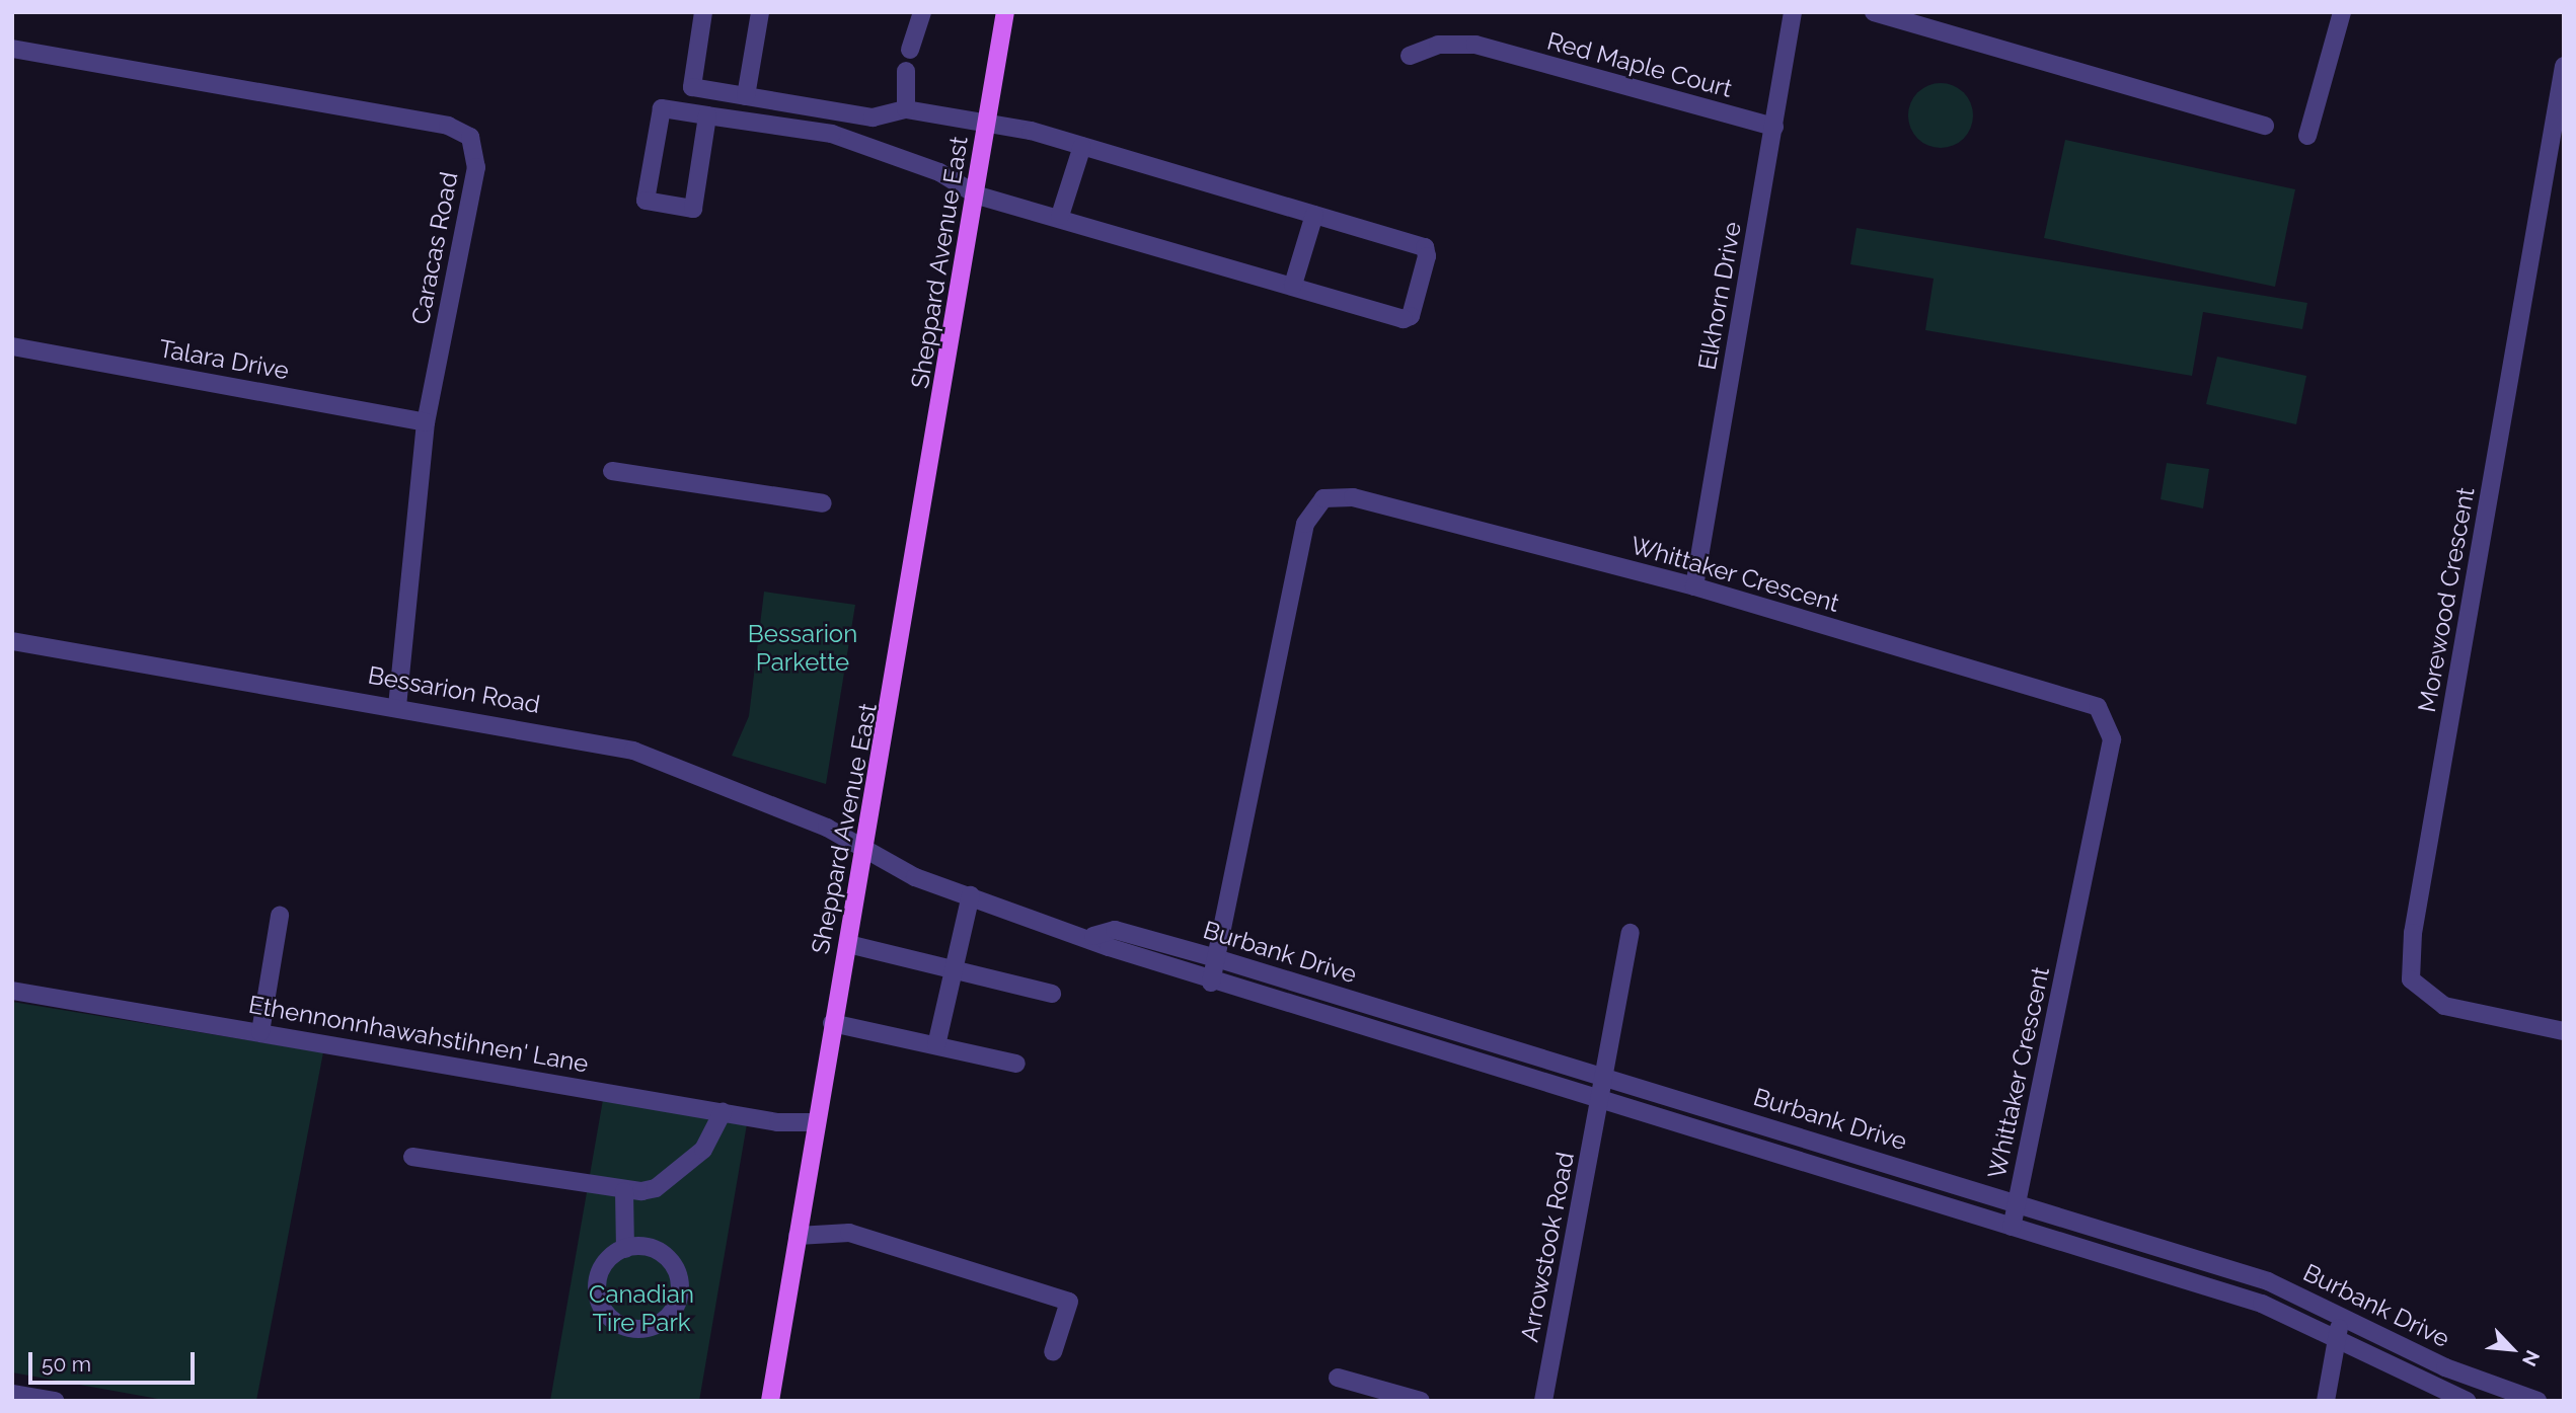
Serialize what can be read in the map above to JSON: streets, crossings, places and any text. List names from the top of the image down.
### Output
{
  "streets": {
    "main road": ["Sheppard Avenue East"],
    "street": [
      "Red Maple Court",
      "Caracas Road",
      "Elkhorn Drive",
      "Talara Drive",
      "Whittaker Crescent",
      "Morewood Crescent",
      "Bessarion Road",
      "Burbank Drive",
      "Ethennonnhawahstihnen' Lane",
      "Arrowstook Road"
    ]
  },
  "crossings": [
    ["Red Maple Court", "Elkhorn Drive"],
    ["Caracas Road", "Talara Drive"],
    ["Caracas Road", "Bessarion Road"],
    ["Sheppard Avenue East", "Bessarion Road"],
    ["Sheppard Avenue East", "Burbank Drive"],
    ["Sheppard Avenue East", "Ethennonnhawahstihnen' Lane"],
    ["Elkhorn Drive", "Whittaker Crescent"],
    ["Whittaker Crescent", "Burbank Drive"],
    ["Bessarion Road", "Burbank Drive"],
    ["Burbank Drive", "Arrowstook Road"]
  ],
  "parks": ["Bessarion Parkette", "Canadian Tire Park"],
  "scale_bar": "50 m",
  "north": "bottom right"
}
